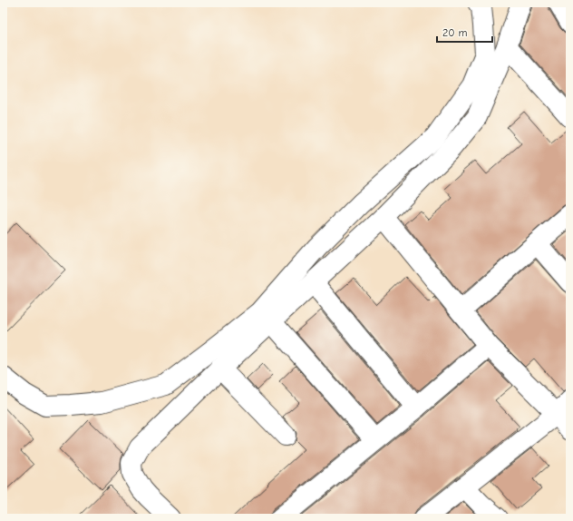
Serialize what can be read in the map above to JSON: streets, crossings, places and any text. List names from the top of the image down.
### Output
{
  "scale_bar": "20 m"
}
